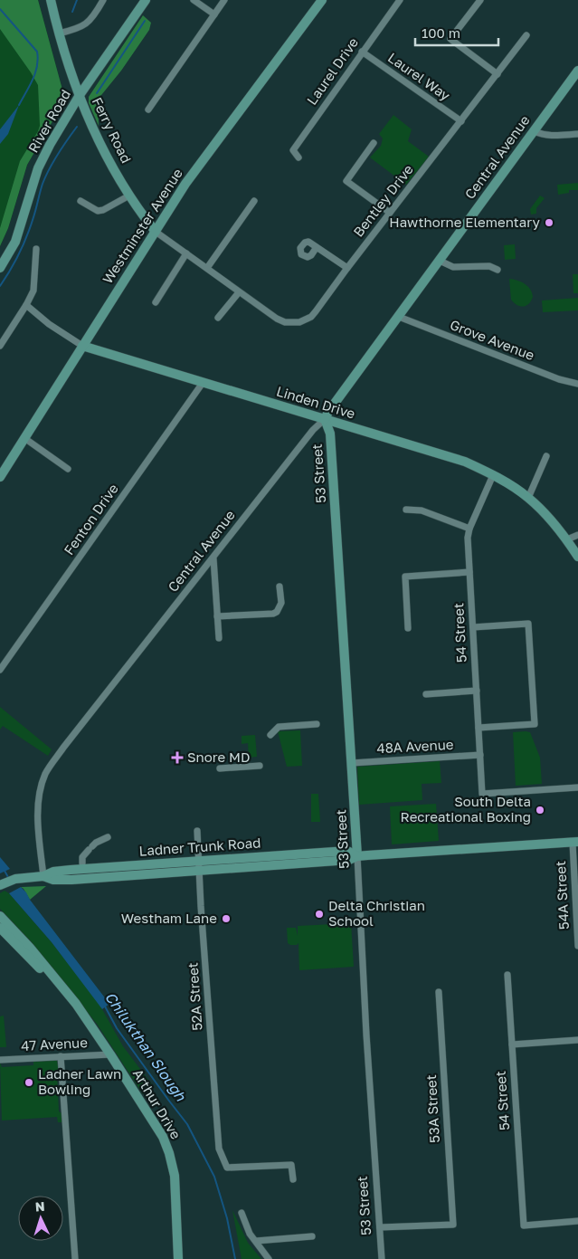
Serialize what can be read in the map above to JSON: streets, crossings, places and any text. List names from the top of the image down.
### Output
{
  "streets": {
    "street": [
      "Laurel Drive",
      "Laurel Way",
      "River Road",
      "Ferry Road",
      "Central Avenue",
      "Bentley Drive",
      "Westminster Avenue",
      "Grove Avenue",
      "Linden Drive",
      "53 Street",
      "Fenton Drive",
      "54 Street",
      "48A Avenue",
      "Ladner Trunk Road",
      "54A Street",
      "52A Street",
      "47 Avenue",
      "Arthur Drive",
      "53A Street"
    ]
  },
  "crossings": [
    ["Laurel Drive", "Laurel Way"],
    ["Laurel Way", "Bentley Drive"],
    ["River Road", "Ferry Road"],
    ["Ferry Road", "Bentley Drive"],
    ["Ferry Road", "Westminster Avenue"],
    ["Central Avenue", "Grove Avenue"],
    ["Central Avenue", "Linden Drive"],
    ["Central Avenue", "53 Street"],
    ["Central Avenue", "Ladner Trunk Road"],
    ["Bentley Drive", "Westminster Avenue"],
    ["Westminster Avenue", "Linden Drive"],
    ["Linden Drive", "53 Street"],
    ["Linden Drive", "Fenton Drive"],
    ["Linden Drive", "54 Street"],
    ["53 Street", "48A Avenue"],
    ["53 Street", "Ladner Trunk Road"],
    ["53 Street", "53A Street"],
    ["54 Street", "48A Avenue"],
    ["Ladner Trunk Road", "54A Street"],
    ["Ladner Trunk Road", "52A Street"],
    ["47 Avenue", "Arthur Drive"]
  ],
  "water": ["Chilukthan Slough"],
  "places": {
    "other": [
      "Hawthorne Elementary",
      "South Delta Recreational Boxing",
      "Delta Christian School",
      "Westham Lane",
      "Ladner Lawn Bowling"
    ],
    "health": ["Snore MD"]
  },
  "scale_bar": "100 m",
  "north": "top"
}
